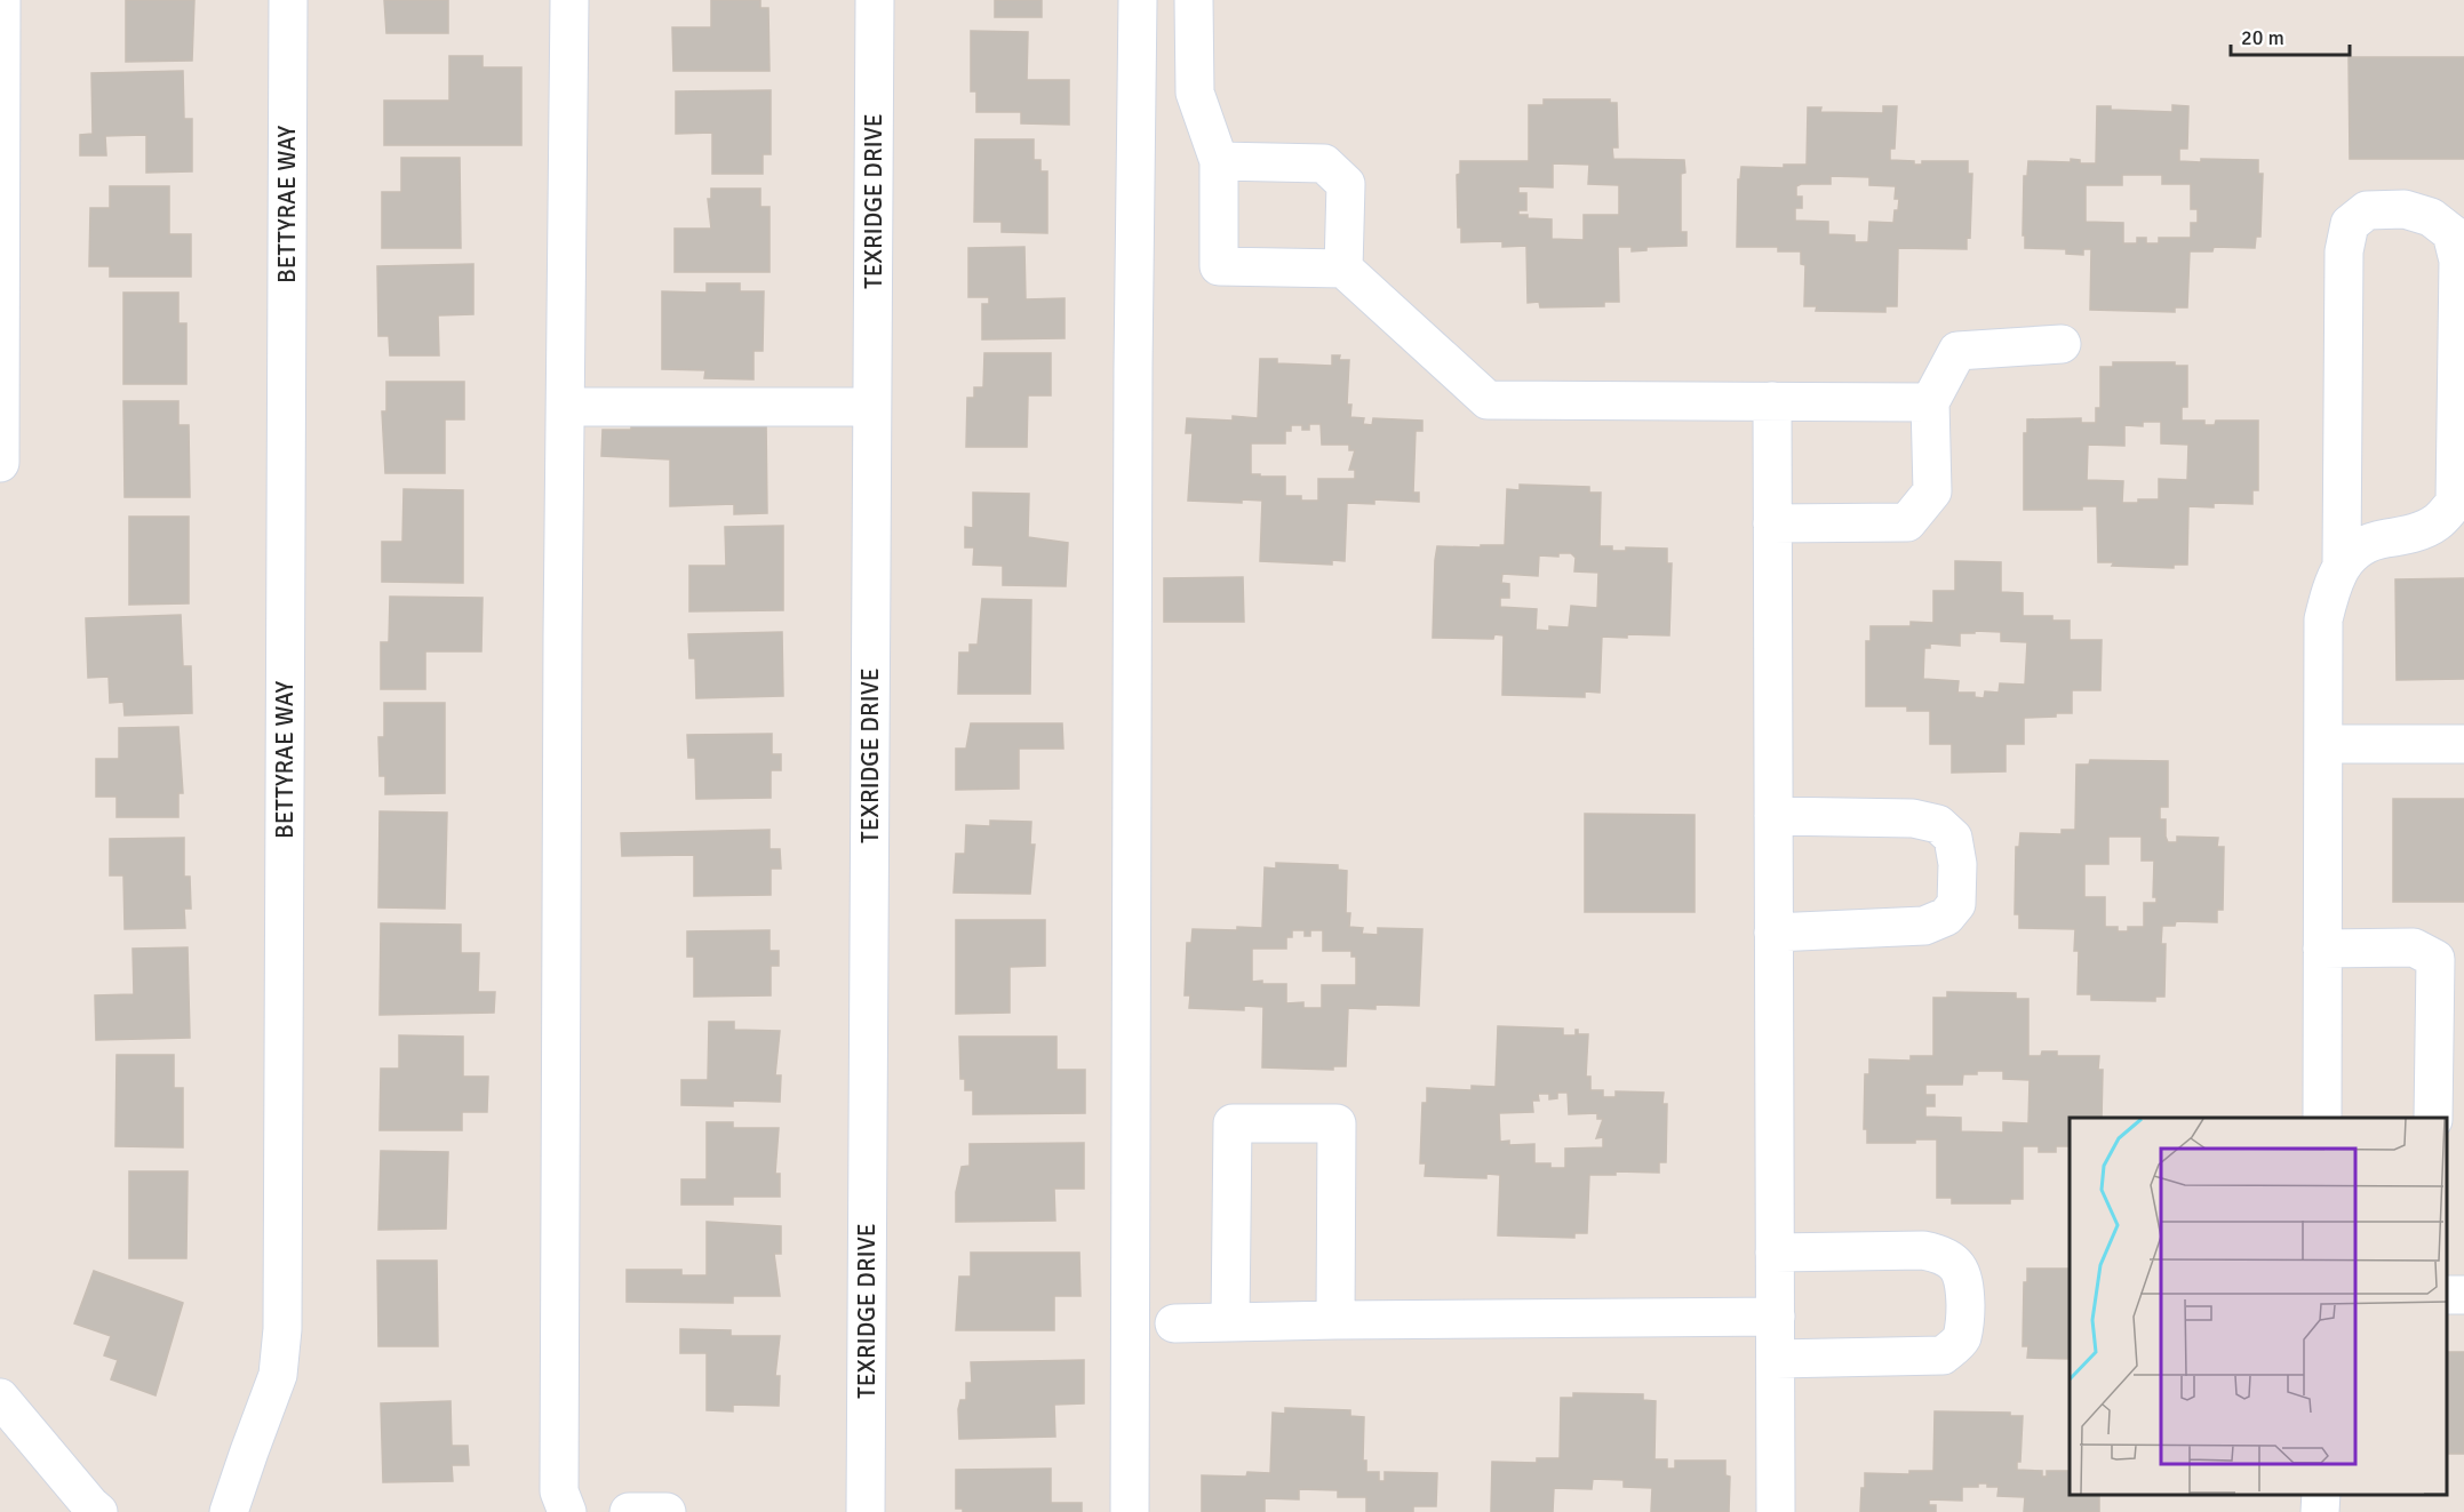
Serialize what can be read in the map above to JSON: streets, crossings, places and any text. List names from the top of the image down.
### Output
{
  "streets": {
    "street": ["TEXRIDGE DRIVE", "BETTYRAE WAY"]
  },
  "scale_bar": "20 m"
}
